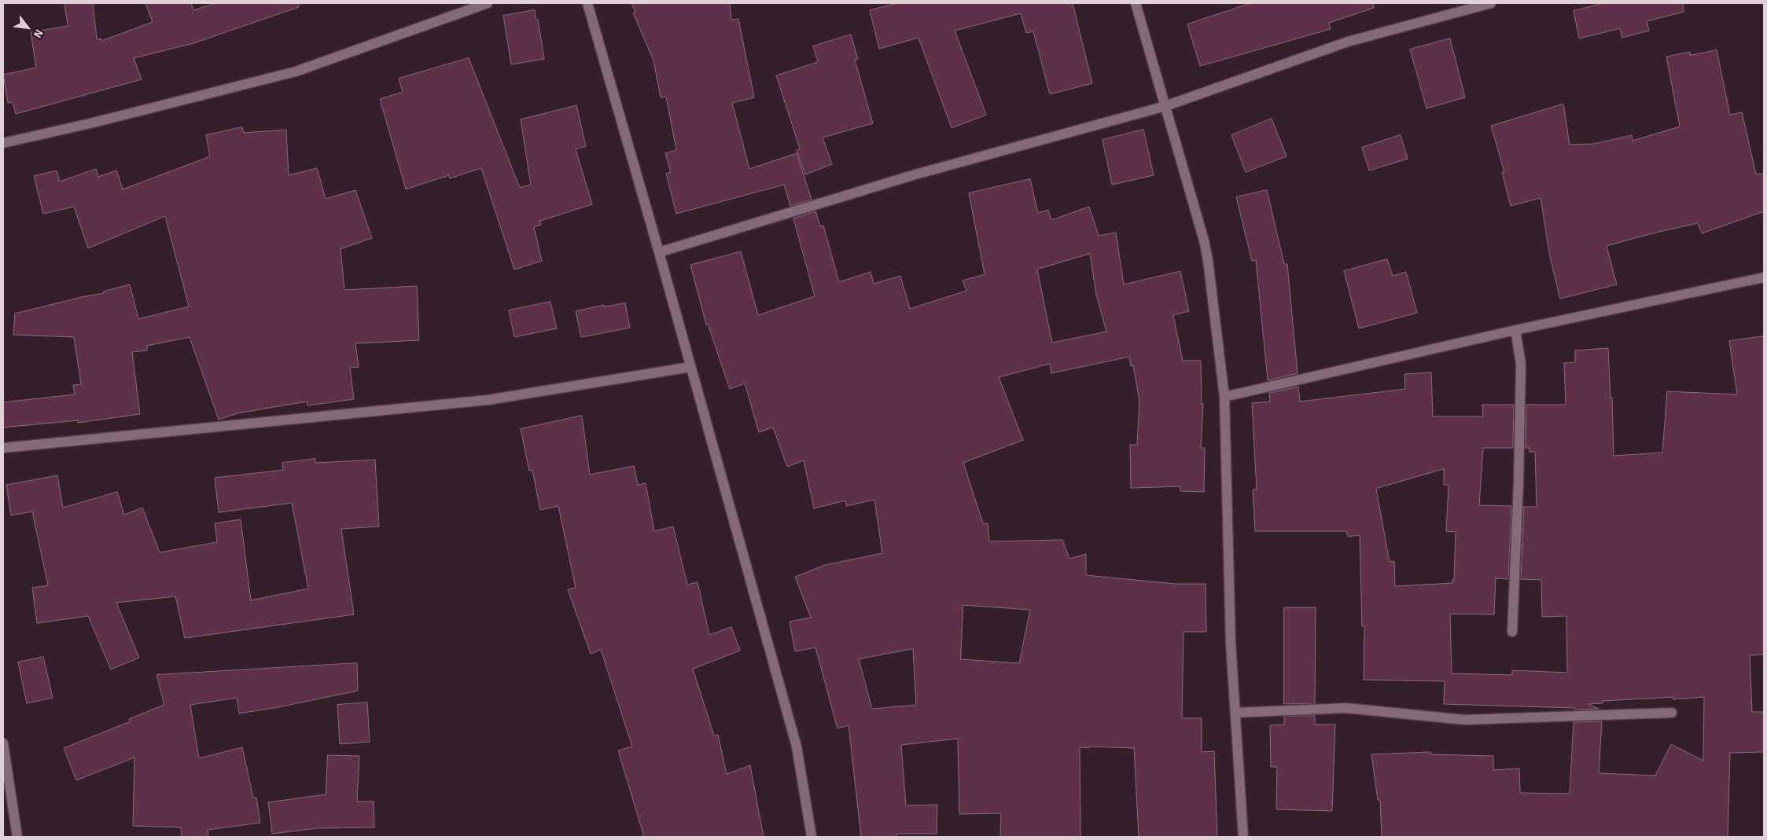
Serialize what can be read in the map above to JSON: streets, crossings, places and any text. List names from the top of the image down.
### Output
{
  "north": "bottom right"
}
